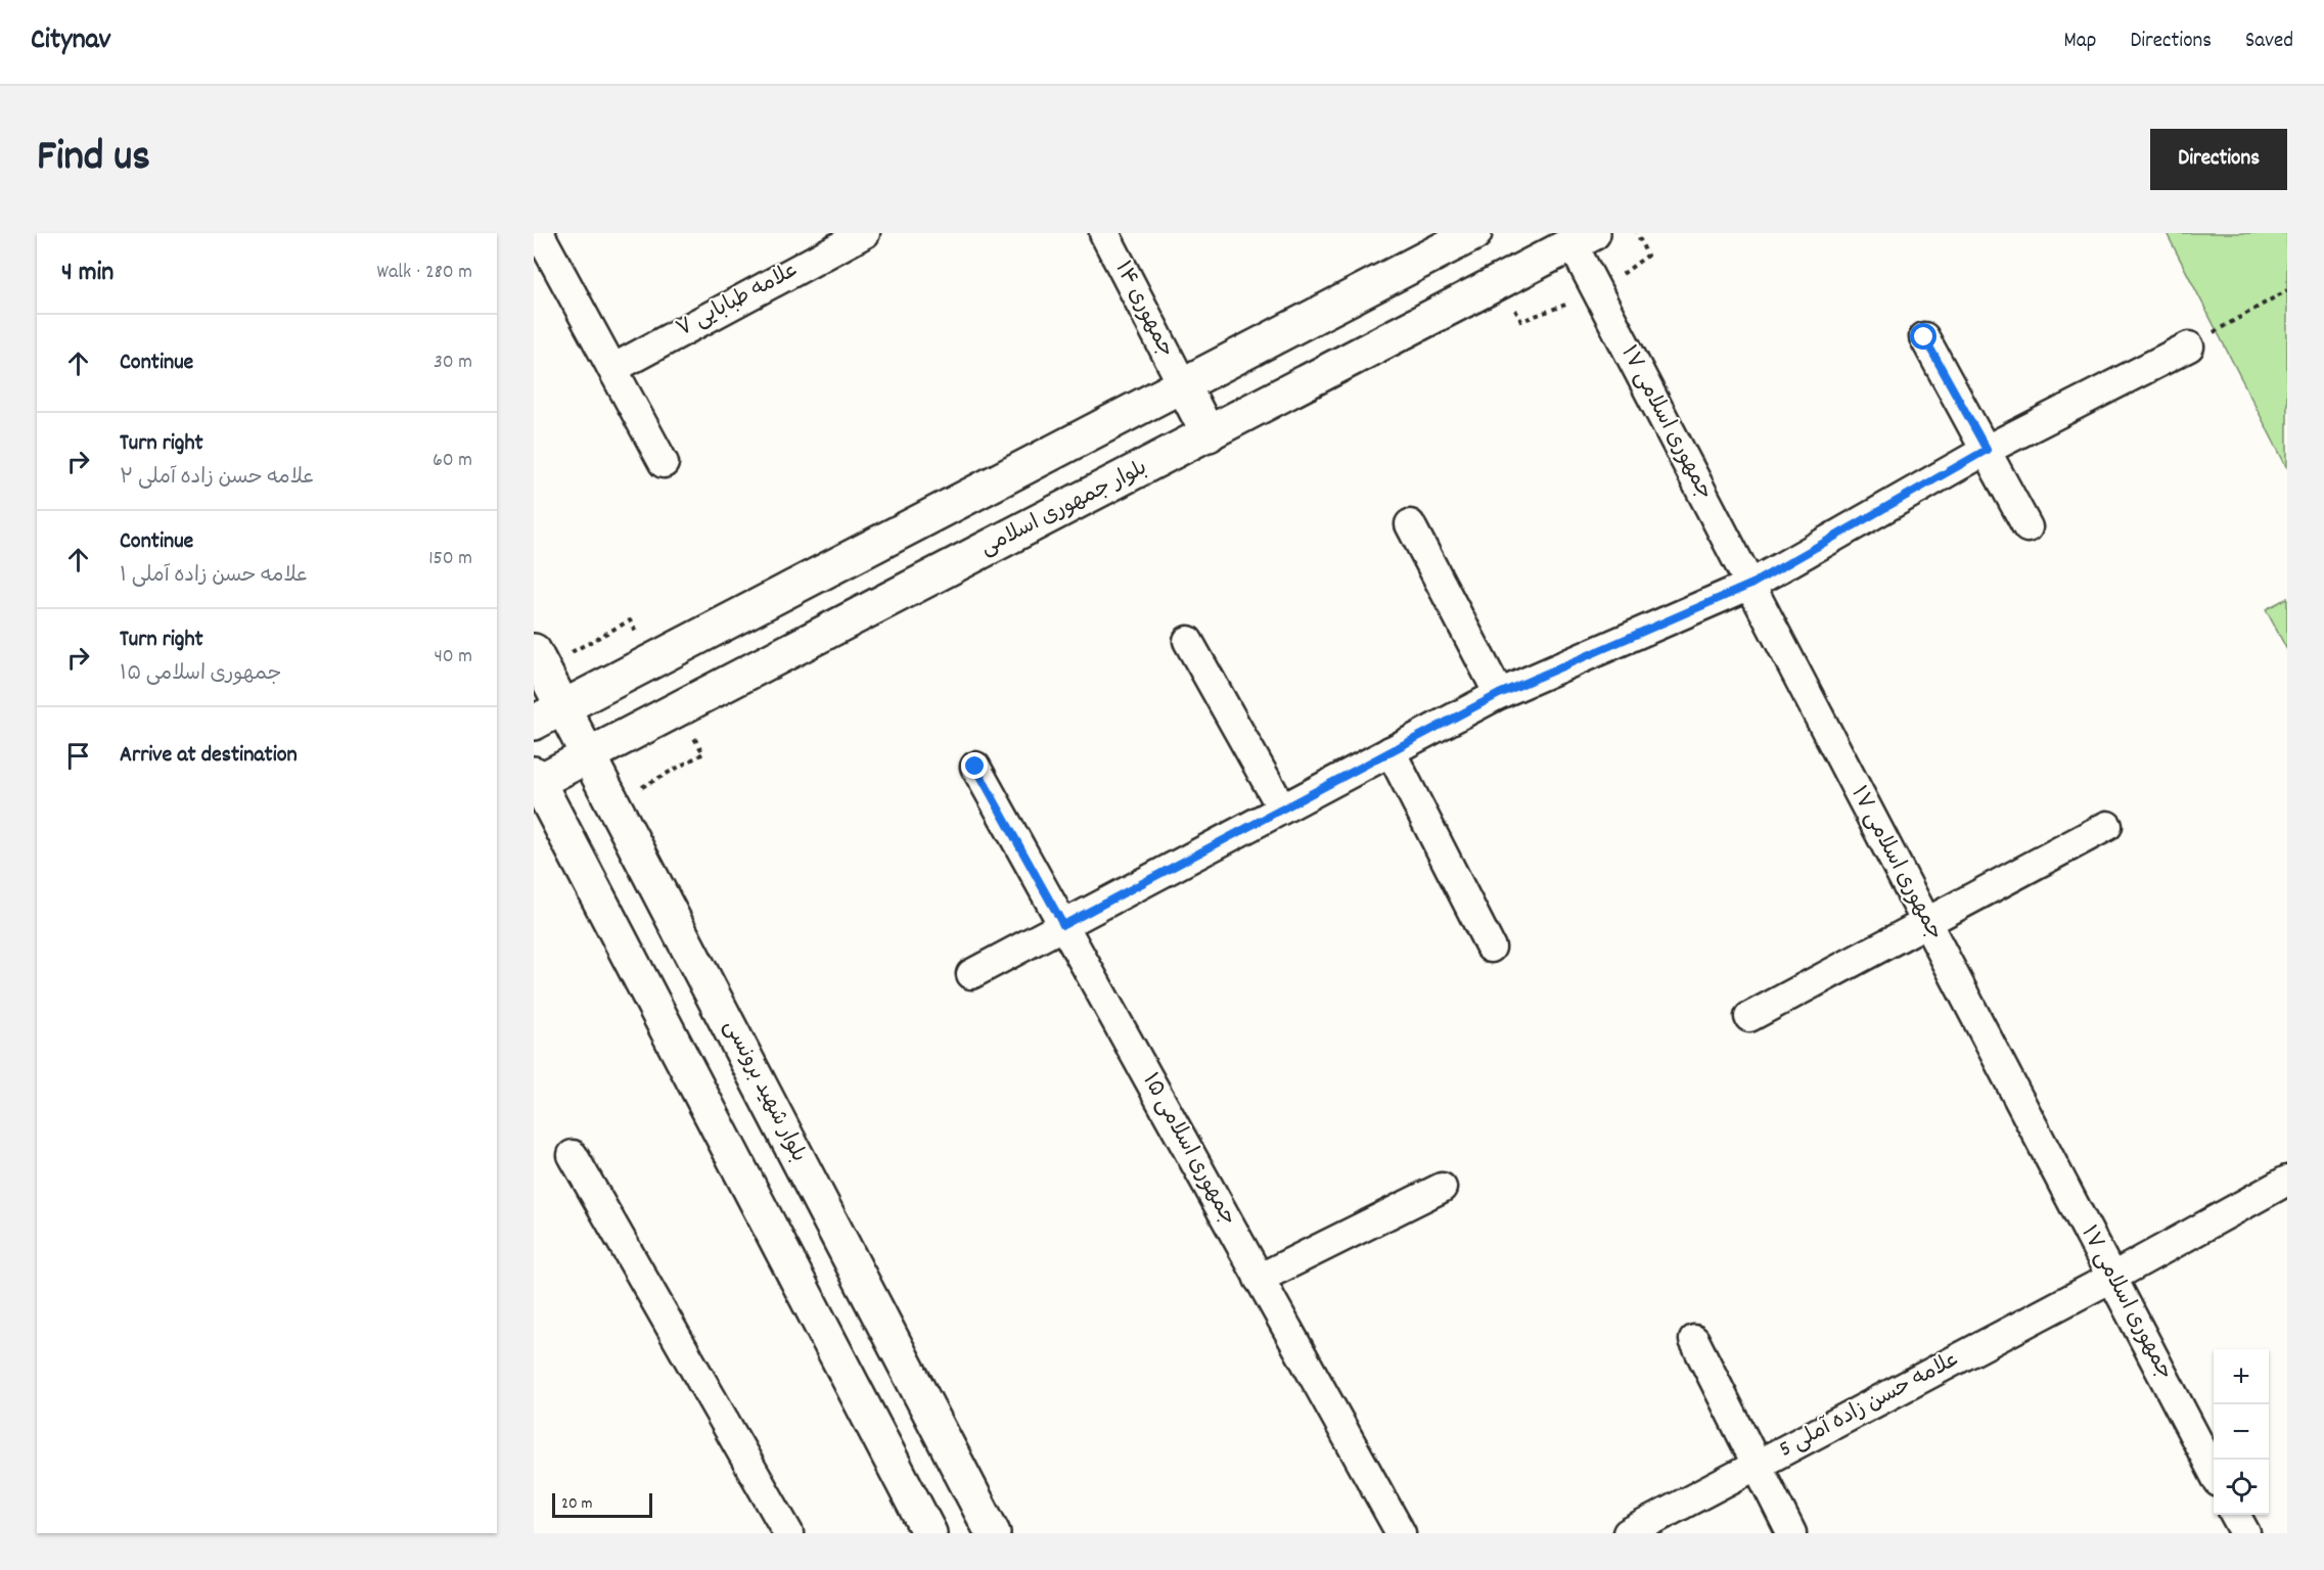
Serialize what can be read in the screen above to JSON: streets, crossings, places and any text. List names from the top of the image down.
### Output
{
  "streets": {
    "street": [
      "علامه طبابایی ۷",
      "جمهوری ۱۴",
      "جمهوری اسلامی ۱۷",
      "بلوار جمهوری اسلامی",
      "بلوار شهید برونسی",
      "جمهوری اسلامی ۱۵",
      "علامه حسن زاده آملی 5"
    ]
  },
  "crossings": [
    ["جمهوری اسلامی ۱۷", "بلوار جمهوری اسلامی"],
    ["جمهوری اسلامی ۱۷", "علامه حسن زاده آملی 5"],
    ["بلوار جمهوری اسلامی", "بلوار شهید برونسی"]
  ],
  "scale_bar": "20 m",
  "page": {
    "header": "Citynav",
    "nav": ["Map", "Directions", "Saved"],
    "title": "Find us",
    "buttons": "Directions",
    "heading": ["4 min", "Walk · 280 m"],
    "list": [
      ["Continue", "30 m"],
      ["Turn right", "علامه حسن زاده آملی ۲", "60 m"],
      ["Continue", "علامه حسن زاده آملی ۱", "150 m"],
      ["Turn right", "جمهوری اسلامی ۱۵", "40 m"],
      "Arrive at destination"
    ],
    "map_buttons": ["+", "−"],
    "scale": "20 m"
  }
}
